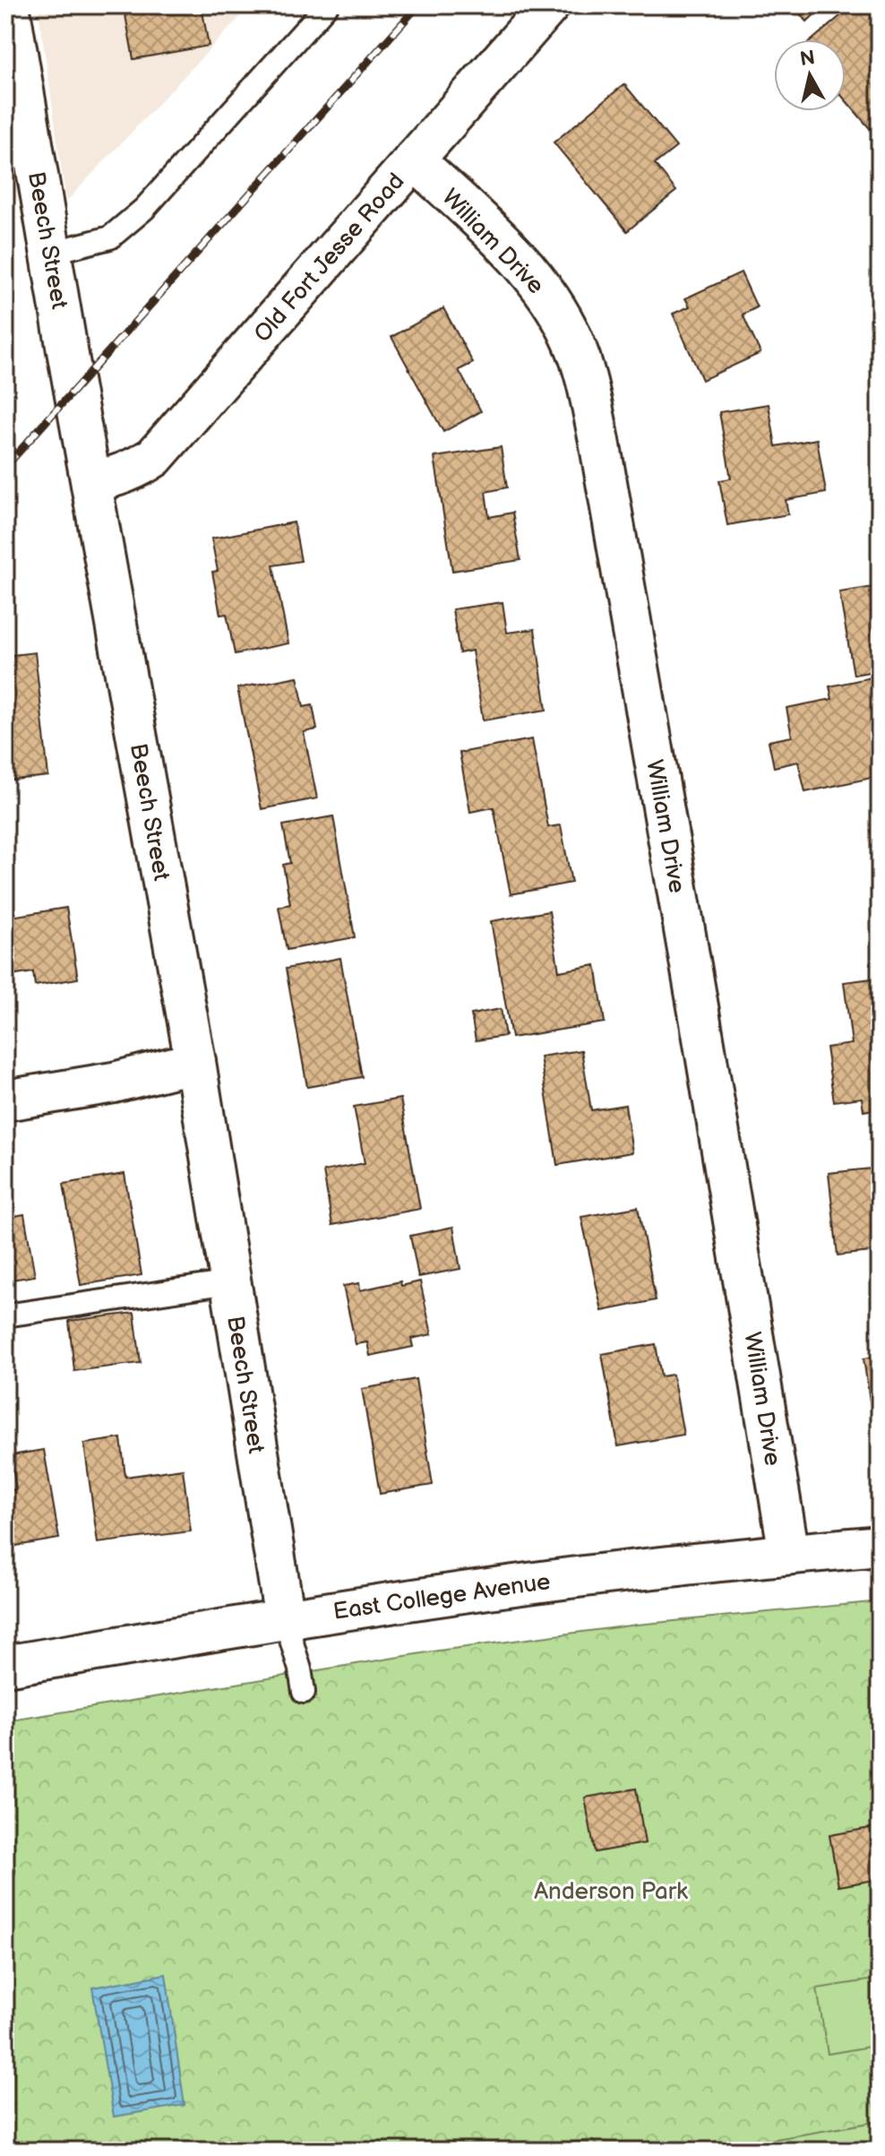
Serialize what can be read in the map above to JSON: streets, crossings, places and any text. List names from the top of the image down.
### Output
{
  "streets": {
    "street": [
      "Beech Street",
      "William Drive",
      "Old Fort Jesse Road",
      "East College Avenue"
    ]
  },
  "crossings": [
    ["Beech Street", "Old Fort Jesse Road"],
    ["Beech Street", "East College Avenue"],
    ["William Drive", "Old Fort Jesse Road"],
    ["William Drive", "East College Avenue"]
  ],
  "parks": ["Anderson Park"],
  "north": "top"
}
